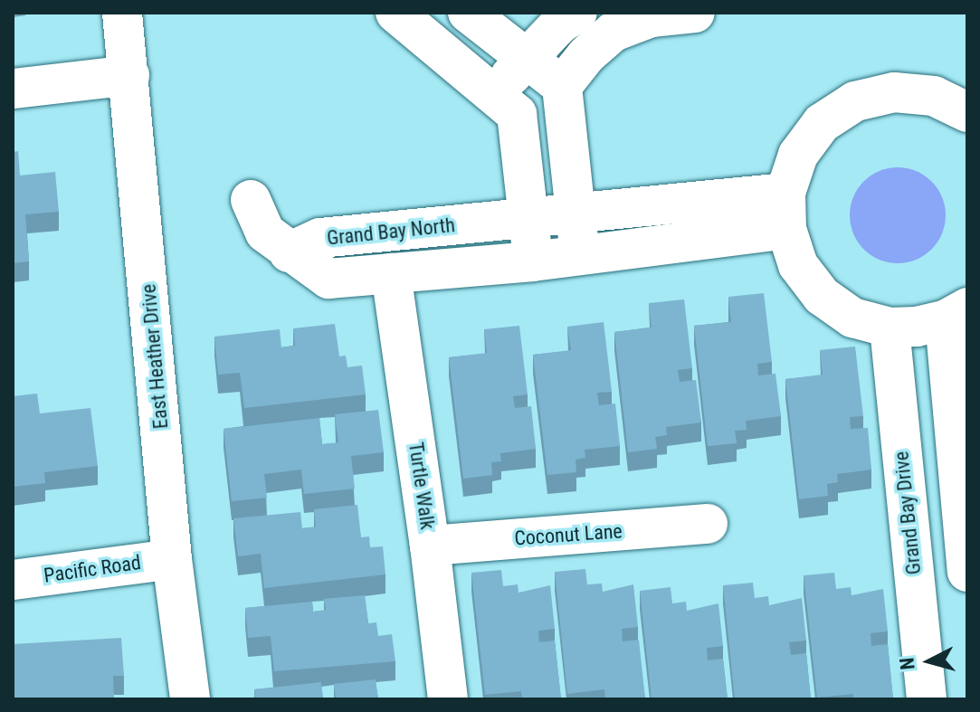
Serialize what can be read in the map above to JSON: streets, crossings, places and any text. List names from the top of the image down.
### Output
{
  "streets": {
    "street": [
      "Grand Bay North",
      "East Heather Drive",
      "Turtle Walk",
      "Grand Bay Drive",
      "Coconut Lane",
      "Pacific Road"
    ]
  },
  "crossings": [
    ["Grand Bay North", "Turtle Walk"],
    ["East Heather Drive", "Pacific Road"],
    ["Turtle Walk", "Coconut Lane"]
  ],
  "north": "left"
}
